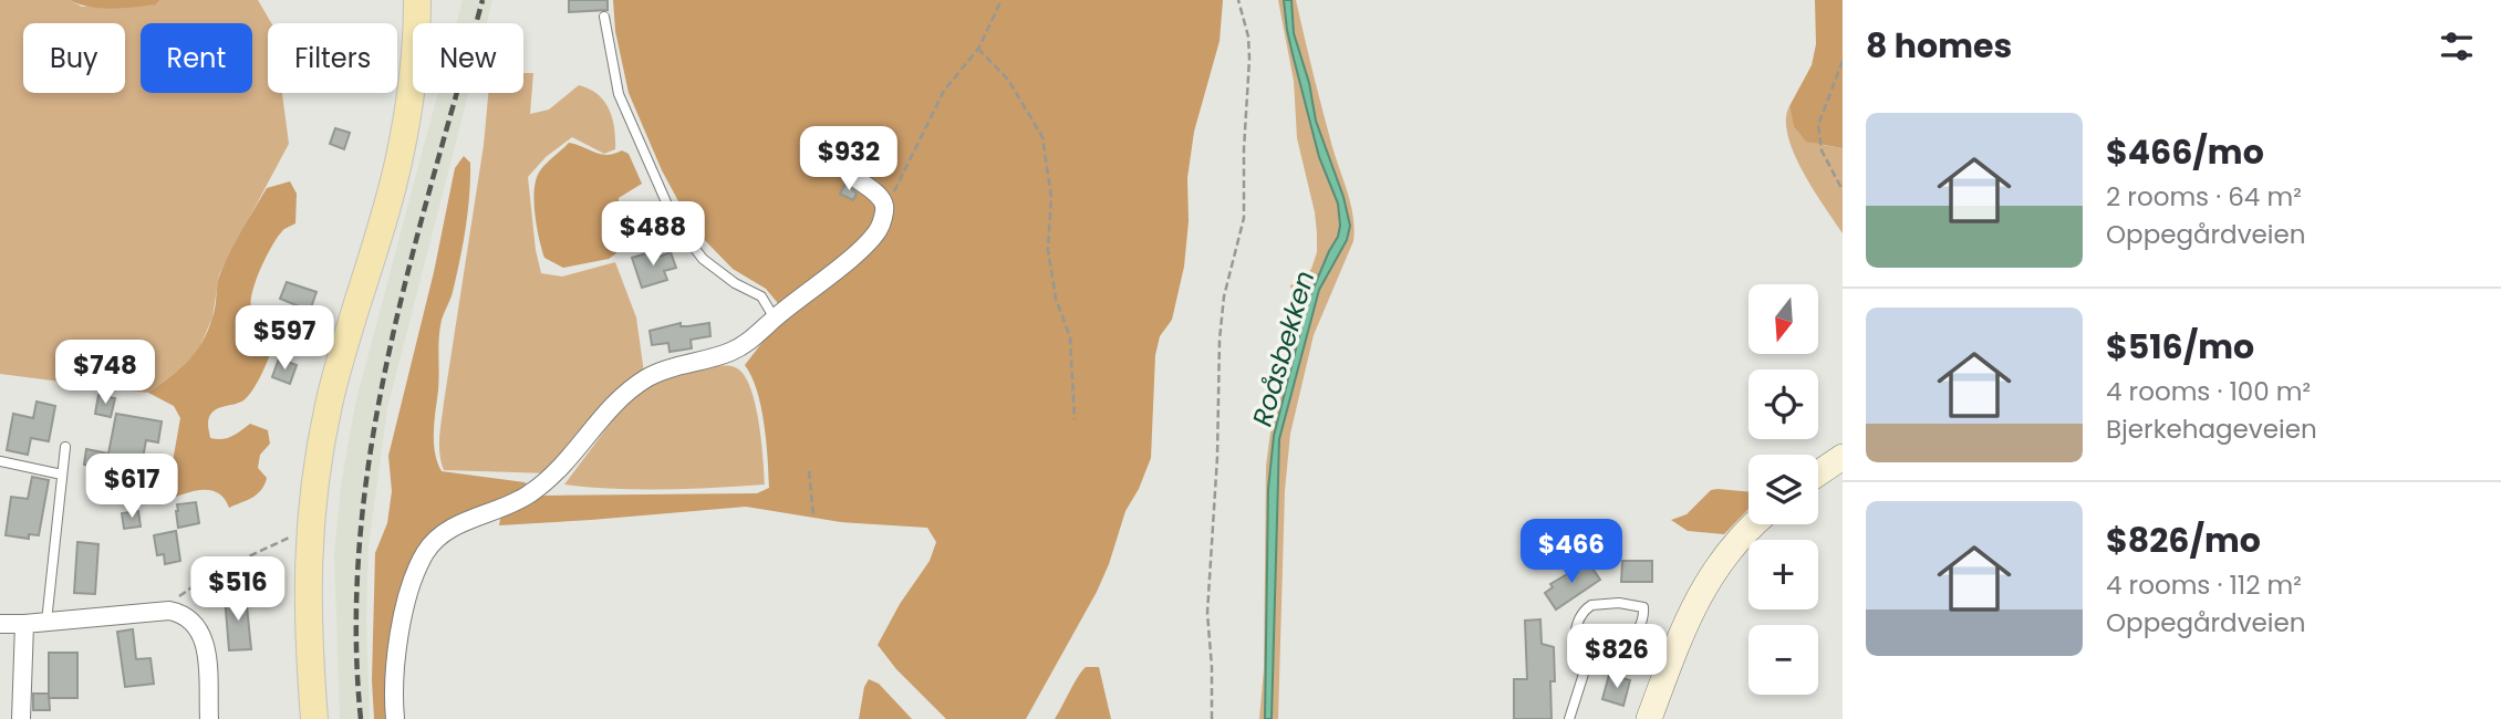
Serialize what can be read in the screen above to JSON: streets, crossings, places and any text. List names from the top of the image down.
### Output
{
  "water": ["Roåsbekken"],
  "north": "bottom",
  "page": {
    "heading": "8 homes",
    "chip": [
      "Buy",
      "Rent",
      "Filters",
      "New"
    ],
    "list": [
      {
        "name": "$466/mo",
        "note": "2 rooms · 64 m² · Oppegårdveien"
      },
      {
        "name": "$516/mo",
        "note": "4 rooms · 100 m² · Bjerkehageveien"
      },
      {
        "name": "$826/mo",
        "note": "4 rooms · 112 m² · Oppegårdveien"
      }
    ],
    "price": [
      "$932",
      "$488",
      "$597",
      "$748",
      "$617",
      "$466",
      "$516",
      "$826"
    ],
    "map_buttons": ["+", "−"]
  }
}
